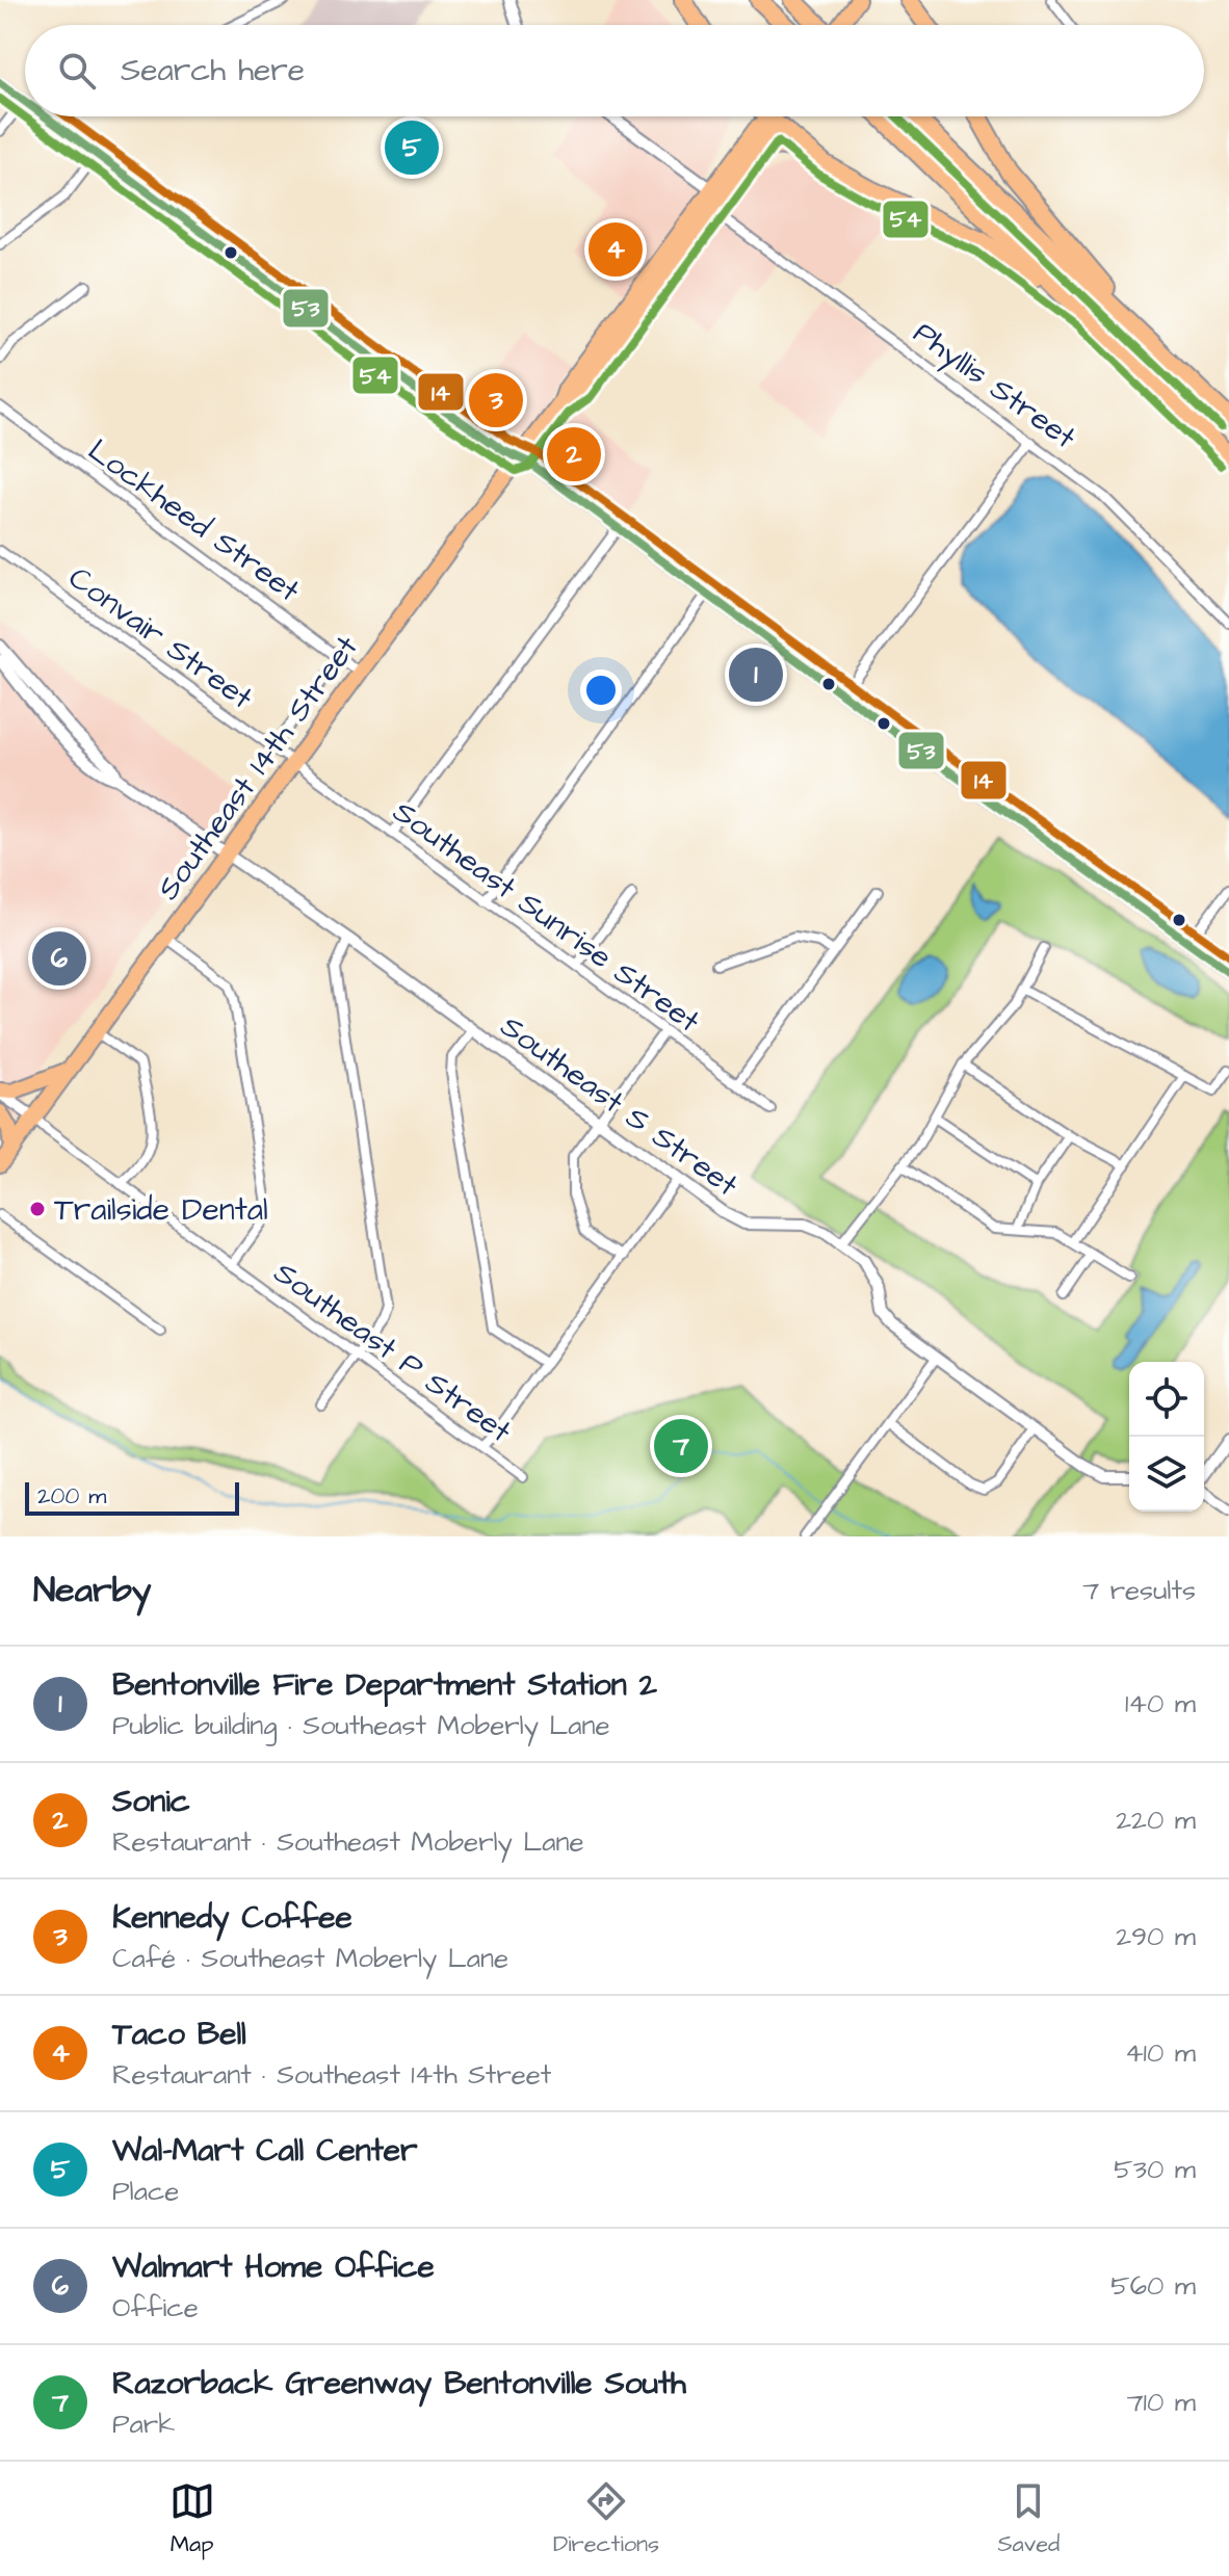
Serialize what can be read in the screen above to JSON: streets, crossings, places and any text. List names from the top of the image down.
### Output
{
  "streets": {
    "main road": ["Southeast 14th Street"],
    "street": [
      "Phyllis Street",
      "Lockheed Street",
      "Convair Street",
      "Southeast Sunrise Street",
      "Southeast S Street",
      "Southeast P Street"
    ]
  },
  "crossings": [
    ["Phyllis Street", "Southeast 14th Street"],
    ["Lockheed Street", "Southeast 14th Street"],
    ["Convair Street", "Southeast 14th Street"],
    ["Convair Street", "Southeast Sunrise Street"],
    ["Southeast 14th Street", "Southeast Sunrise Street"],
    ["Southeast 14th Street", "Southeast S Street"],
    ["Southeast 14th Street", "Southeast P Street"]
  ],
  "places": ["Trailside Dental"],
  "lines": ["transit line 53", "transit line 54", "transit line 14"],
  "scale_bar": "200 m",
  "page": {
    "search": "Search here",
    "pins": [
      "5",
      "4",
      "3",
      "2",
      "1",
      "6",
      "7"
    ],
    "scale": "200 m",
    "heading": ["Nearby", "7 results"],
    "list": [
      {
        "mark": "1",
        "name": "Bentonville Fire Department Station 2",
        "note": "Public building · Southeast Moberly Lane",
        "value": "140 m"
      },
      {
        "mark": "2",
        "name": "Sonic",
        "note": "Restaurant · Southeast Moberly Lane",
        "value": "220 m"
      },
      {
        "mark": "3",
        "name": "Kennedy Coffee",
        "note": "Café · Southeast Moberly Lane",
        "value": "290 m"
      },
      {
        "mark": "4",
        "name": "Taco Bell",
        "note": "Restaurant · Southeast 14th Street",
        "value": "410 m"
      },
      {
        "mark": "5",
        "name": "Wal-Mart Call Center",
        "note": "Place",
        "value": "530 m"
      },
      {
        "mark": "6",
        "name": "Walmart Home Office",
        "note": "Office",
        "value": "560 m"
      },
      {
        "mark": "7",
        "name": "Razorback Greenway Bentonville South",
        "note": "Park",
        "value": "710 m"
      }
    ],
    "nav": ["Map", "Directions", "Saved"]
  }
}
